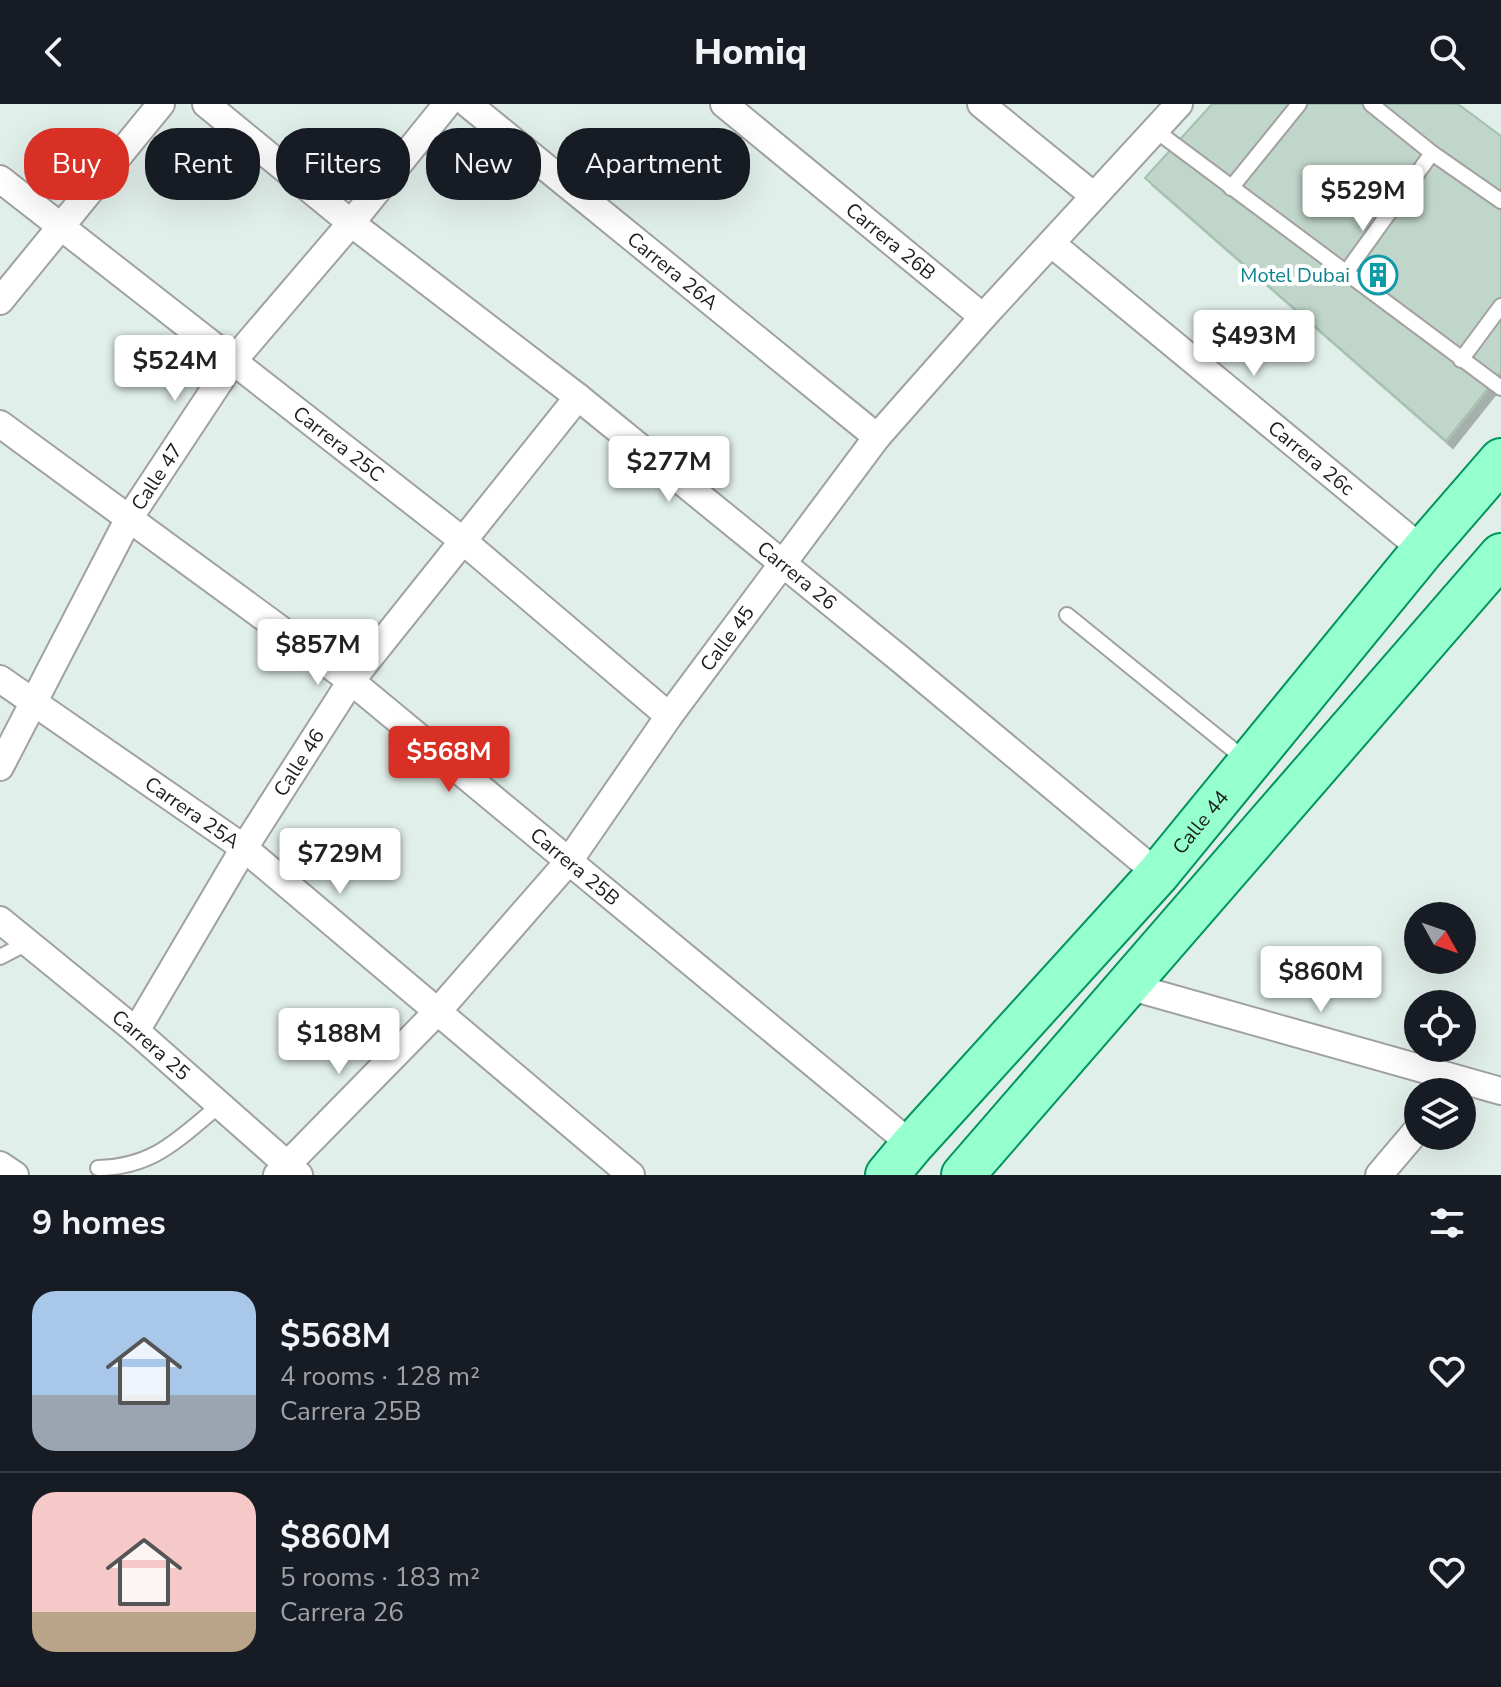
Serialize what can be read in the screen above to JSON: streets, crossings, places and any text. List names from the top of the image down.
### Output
{
  "streets": {
    "main road": ["Calle 44"],
    "street": [
      "Carrera 26B",
      "Carrera 26A",
      "Carrera 25C",
      "Carrera 26c",
      "Calle 47",
      "Carrera 26",
      "Calle 45",
      "Calle 46",
      "Carrera 25A",
      "Carrera 25B",
      "Carrera 25"
    ]
  },
  "crossings": [
    ["Carrera 26B", "Calle 45"],
    ["Carrera 26A", "Calle 45"],
    ["Carrera 25C", "Calle 47"],
    ["Carrera 25C", "Calle 45"],
    ["Carrera 25C", "Calle 46"],
    ["Carrera 26c", "Calle 45"],
    ["Carrera 26c", "Calle 44"],
    ["Calle 47", "Carrera 26"],
    ["Calle 47", "Carrera 25A"],
    ["Calle 47", "Carrera 25B"],
    ["Carrera 26", "Calle 45"],
    ["Carrera 26", "Calle 46"],
    ["Carrera 26", "Calle 44"],
    ["Calle 45", "Carrera 25A"],
    ["Calle 45", "Carrera 25B"],
    ["Calle 45", "Carrera 25"],
    ["Calle 46", "Carrera 25A"],
    ["Calle 46", "Carrera 25B"],
    ["Calle 46", "Carrera 25"],
    ["Calle 44", "Carrera 25B"]
  ],
  "places": {
    "building": ["Motel Dubai"]
  },
  "north": "bottom right",
  "page": {
    "header": "Homiq",
    "chip": [
      "Buy",
      "Rent",
      "Filters",
      "New",
      "Apartment"
    ],
    "price": [
      "$529M",
      "$493M",
      "$524M",
      "$277M",
      "$857M",
      "$568M",
      "$729M",
      "$860M",
      "$188M"
    ],
    "heading": "9 homes",
    "list": [
      {
        "name": "$568M",
        "note": "4 rooms · 128 m² · Carrera 25B"
      },
      {
        "name": "$860M",
        "note": "5 rooms · 183 m² · Carrera 26"
      }
    ]
  }
}
